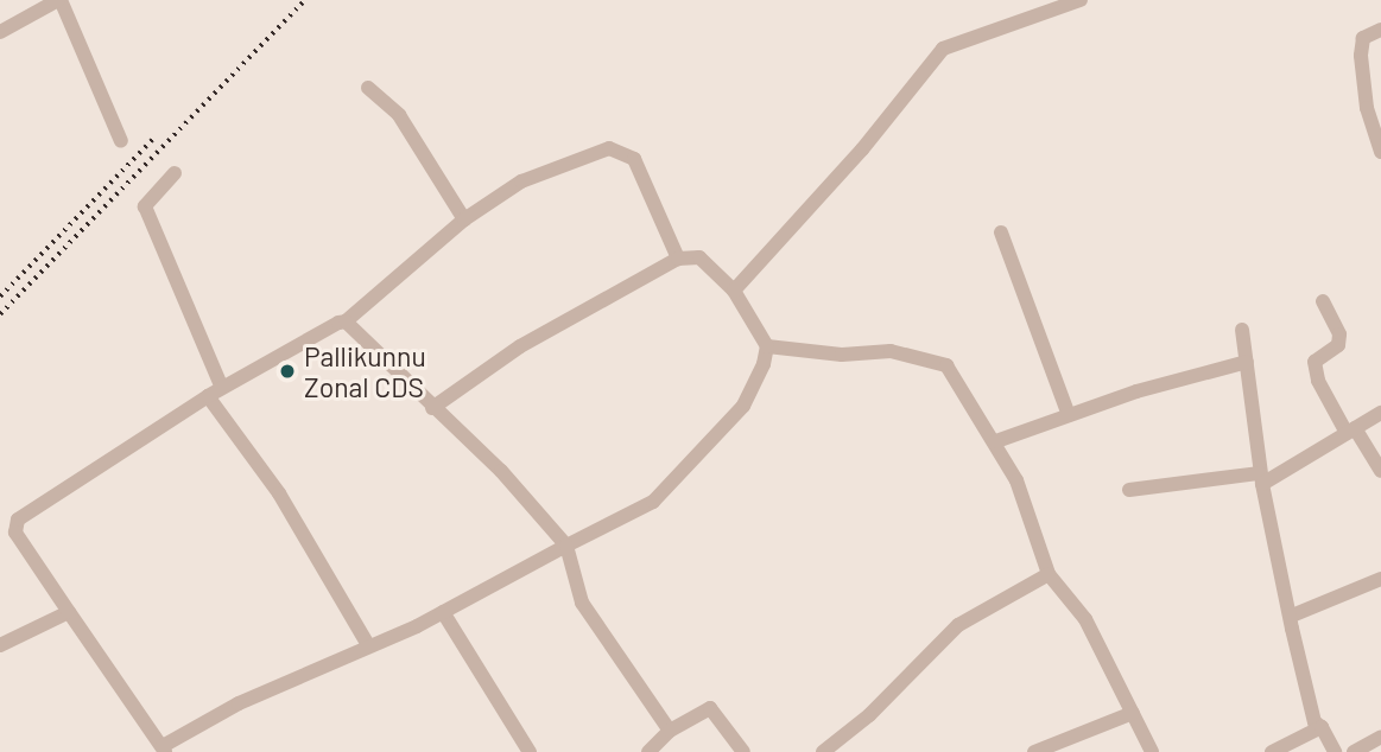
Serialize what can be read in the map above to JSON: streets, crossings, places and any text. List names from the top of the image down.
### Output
{
  "places": ["Pallikunnu Zonal CDS"]
}
